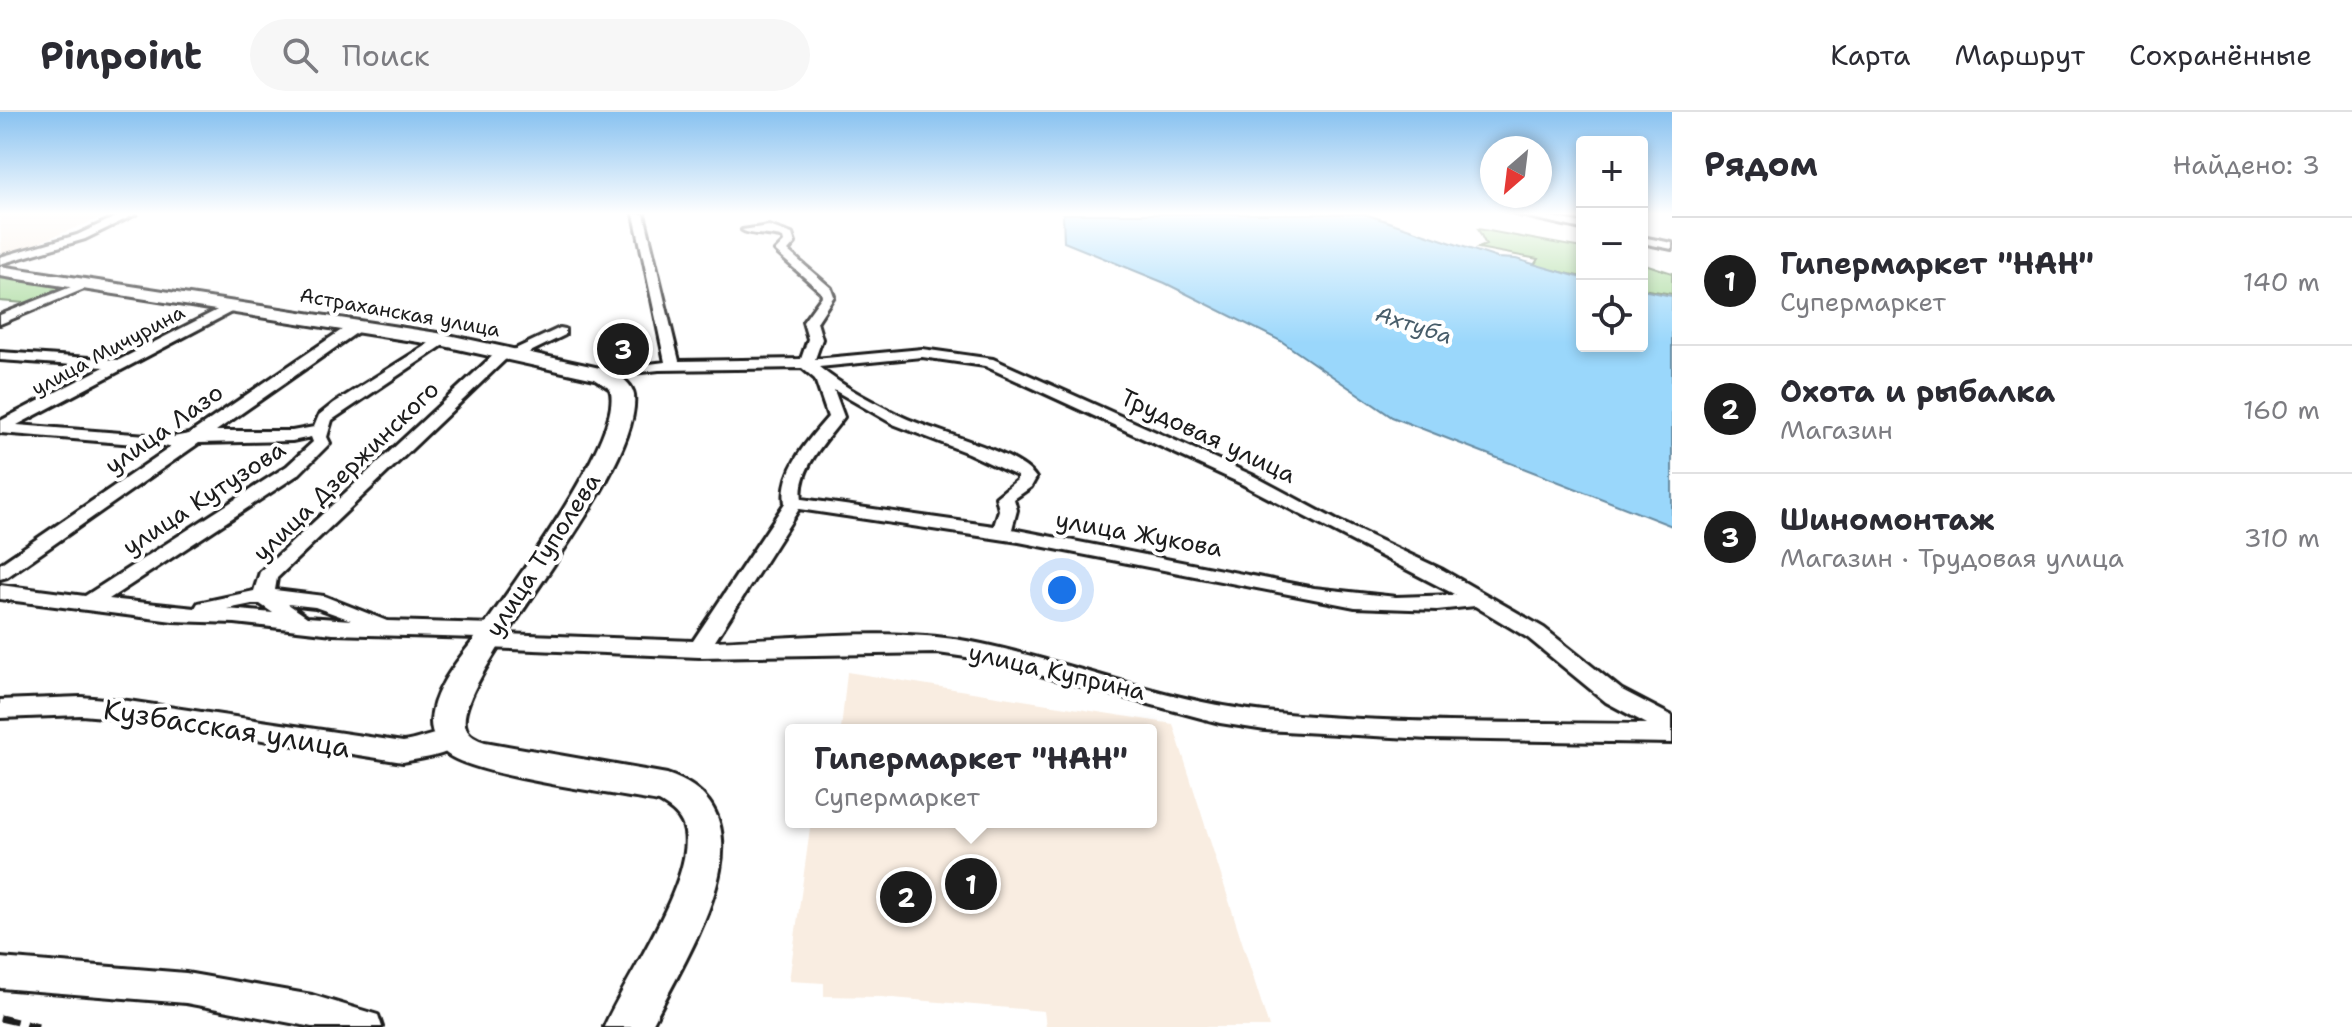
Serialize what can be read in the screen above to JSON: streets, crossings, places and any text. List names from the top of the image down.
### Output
{
  "streets": {
    "main road": ["Астраханская улица", "улица Туполева"],
    "street": [
      "улица Мичурина",
      "улица Лазо",
      "Трудовая улица",
      "улица Дзержинского",
      "улица Кутузова",
      "улица Жукова",
      "улица Куприна",
      "Кузбасская улица"
    ]
  },
  "crossings": [
    ["Астраханская улица", "улица Мичурина"],
    ["Астраханская улица", "улица Лазо"],
    ["Астраханская улица", "Трудовая улица"],
    ["Астраханская улица", "улица Дзержинского"],
    ["Астраханская улица", "улица Кутузова"],
    ["Астраханская улица", "улица Туполева"],
    ["Трудовая улица", "улица Жукова"],
    ["Трудовая улица", "улица Туполева"],
    ["улица Дзержинского", "улица Куприна"],
    ["улица Кутузова", "улица Куприна"],
    ["улица Туполева", "улица Куприна"],
    ["улица Туполева", "Кузбасская улица"]
  ],
  "water": ["Ахтуба"],
  "north": "bottom left",
  "page": {
    "header": "Pinpoint",
    "search": "Поиск",
    "nav": ["Карта", "Маршрут", "Сохранённые"],
    "heading": ["Рядом", "Найдено: 3"],
    "map_buttons": ["+", "−"],
    "list": [
      {
        "mark": "1",
        "name": "Гипермаркет \"НАН\"",
        "note": "Супермаркет",
        "value": "140 m"
      },
      {
        "mark": "2",
        "name": "Охота и рыбалка",
        "note": "Магазин",
        "value": "160 m"
      },
      {
        "mark": "3",
        "name": "Шиномонтаж",
        "note": "Магазин · Трудовая улица",
        "value": "310 m"
      }
    ],
    "pins": ["3", "1", "2"],
    "popup": ["Гипермаркет \"НАН\"", "Супермаркет"]
  }
}
